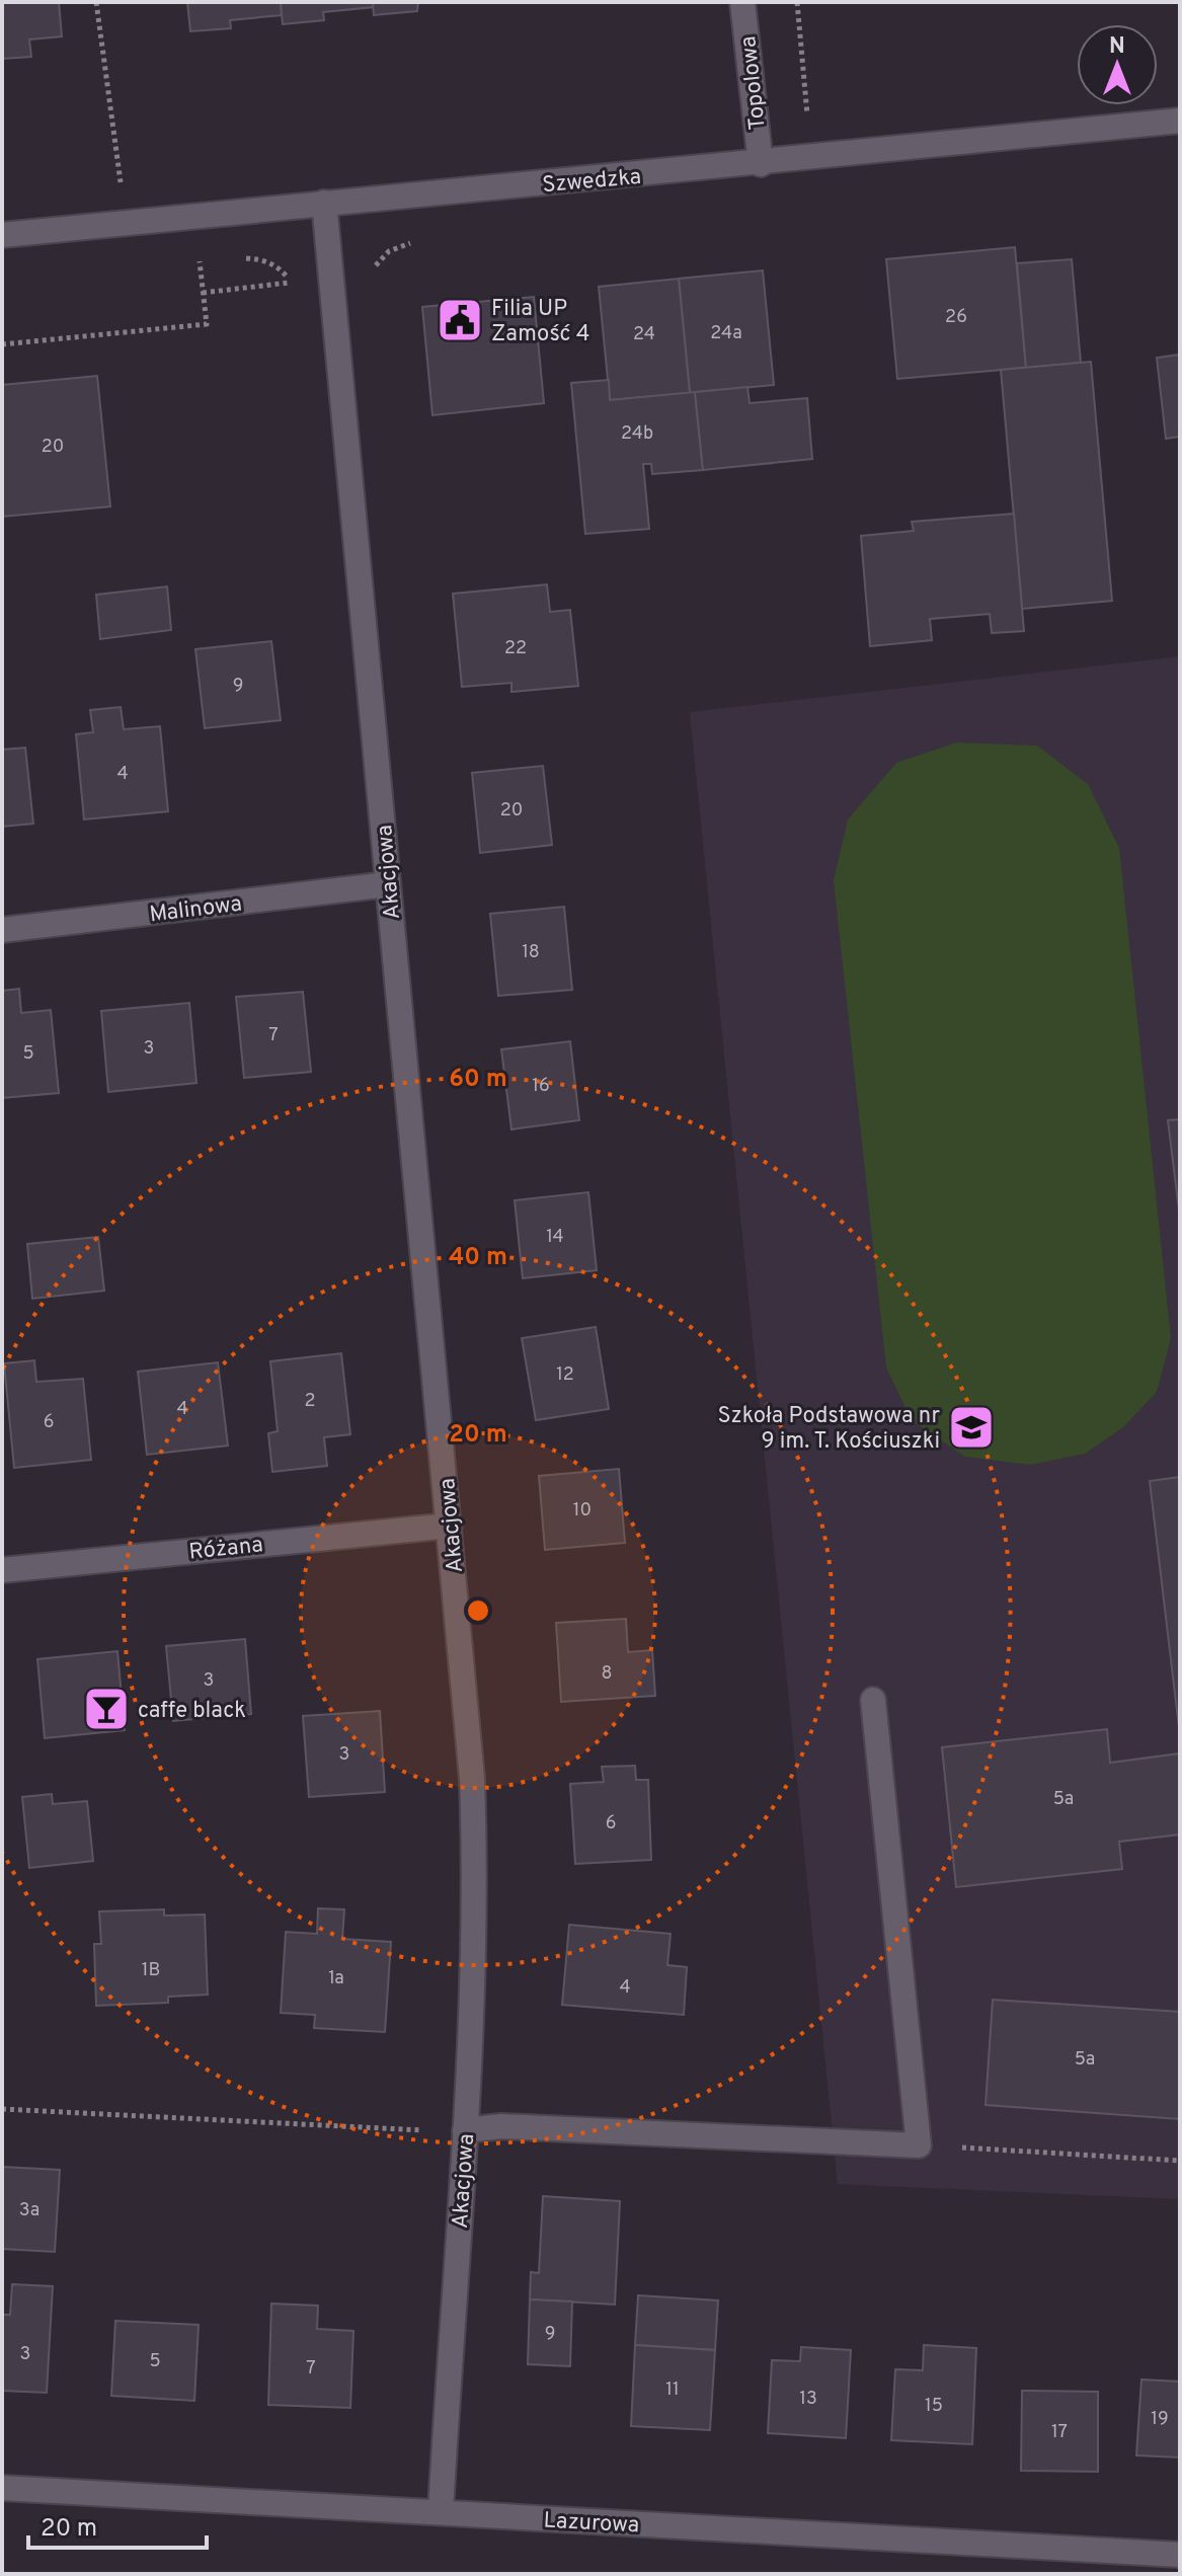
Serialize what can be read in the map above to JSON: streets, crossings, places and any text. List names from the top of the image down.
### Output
{
  "streets": {
    "street": [
      "Topolowa",
      "Szwedzka",
      "Akacjowa",
      "Malinowa",
      "Różana",
      "Lazurowa"
    ]
  },
  "crossings": [
    ["Topolowa", "Szwedzka"],
    ["Szwedzka", "Akacjowa"],
    ["Akacjowa", "Malinowa"],
    ["Akacjowa", "Różana"],
    ["Akacjowa", "Lazurowa"]
  ],
  "places": {
    "public building": ["Filia UP Zamość 4"],
    "school or university": ["Szkoła Podstawowa nr 9 im. T. Kościuszki"],
    "bar": ["caffe black"]
  },
  "house_numbers": [
    "26",
    "24a",
    "24",
    "24b",
    "20",
    "22",
    "9",
    "4",
    "20",
    "18",
    "7",
    "3",
    "5",
    "16",
    "14",
    "12",
    "2",
    "4",
    "6",
    "10",
    "8",
    "3",
    "3",
    "5a",
    "6",
    "1B",
    "1a",
    "4",
    "5a",
    "3a",
    "9",
    "3",
    "5",
    "7",
    "11",
    "13",
    "15",
    "19",
    "17"
  ],
  "scale_bar": "20 m",
  "north": "top",
  "rings": ["60 m", "40 m", "20 m"]
}
